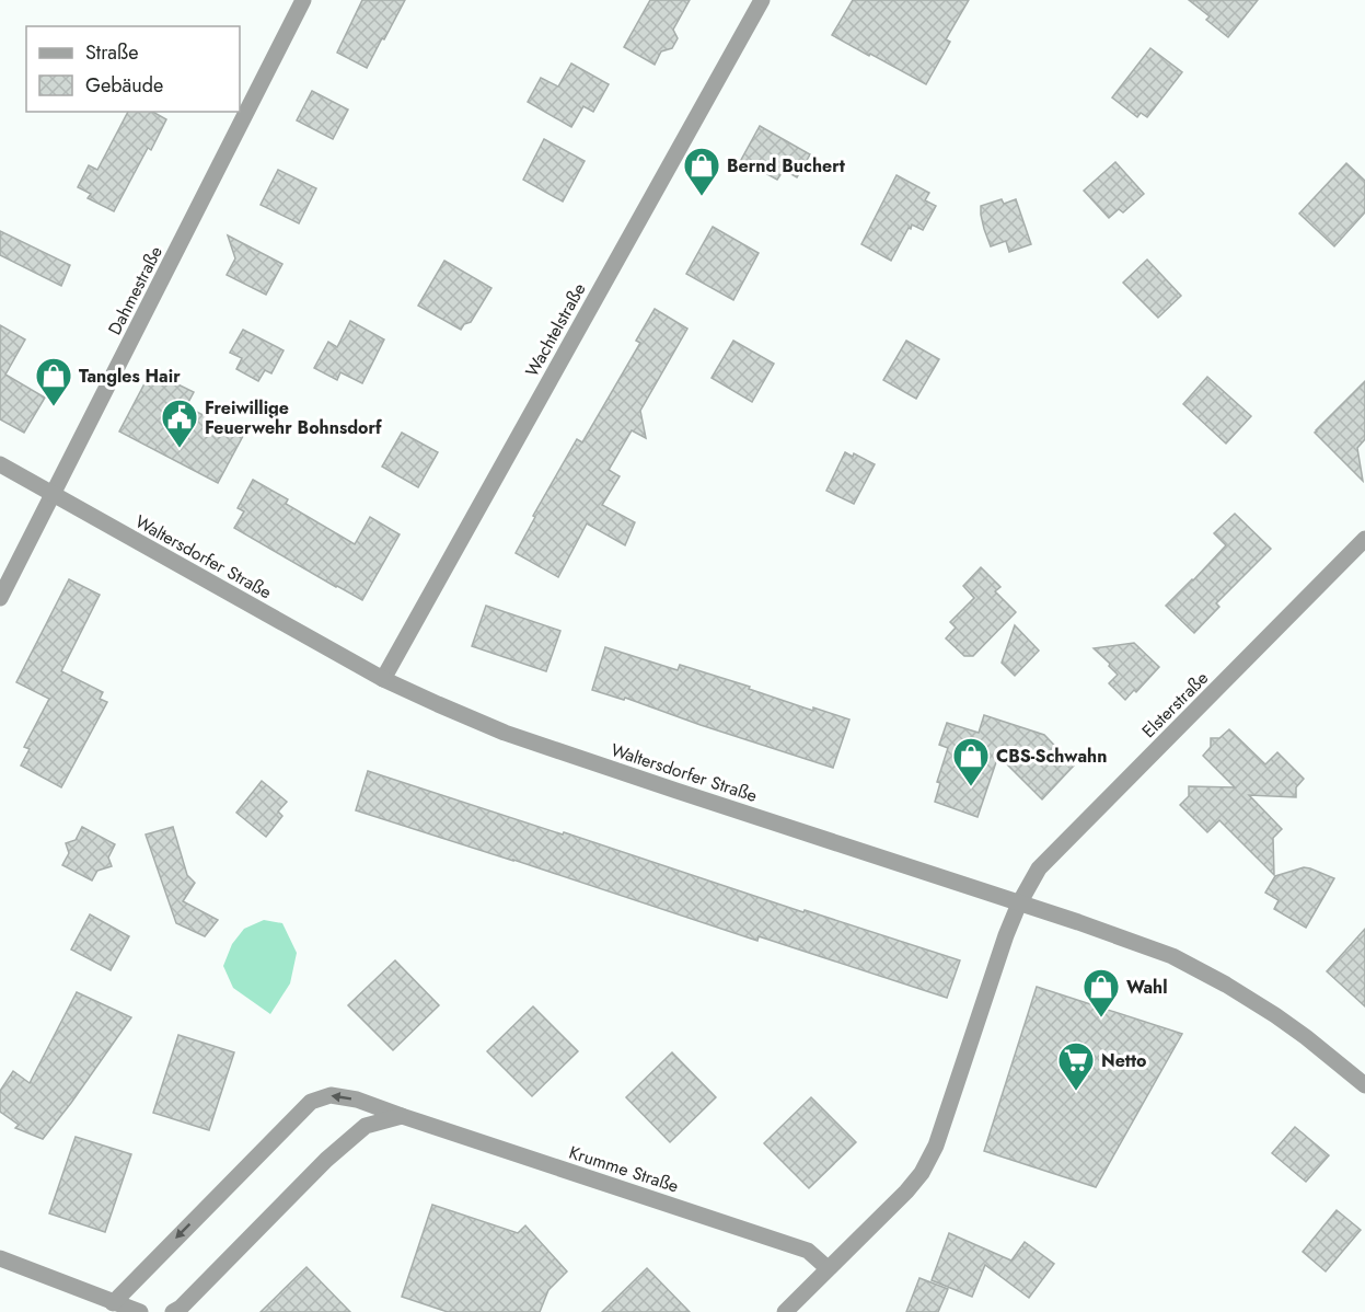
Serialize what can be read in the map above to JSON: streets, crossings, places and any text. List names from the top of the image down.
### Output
{
  "streets": {
    "street": [
      "Dahmestraße",
      "Wachtelstraße",
      "Waltersdorfer Straße",
      "Elsterstraße",
      "Krumme Straße"
    ]
  },
  "crossings": [
    ["Dahmestraße", "Waltersdorfer Straße"],
    ["Wachtelstraße", "Waltersdorfer Straße"],
    ["Waltersdorfer Straße", "Elsterstraße"]
  ],
  "places": {
    "shop": [
      "Bernd Buchert",
      "Tangles Hair",
      "CBS-Schwahn",
      "Wahl"
    ],
    "public building": ["Freiwillige Feuerwehr Bohnsdorf"],
    "supermarket": ["Netto"]
  },
  "legend": ["Straße", "Gebäude"]
}
